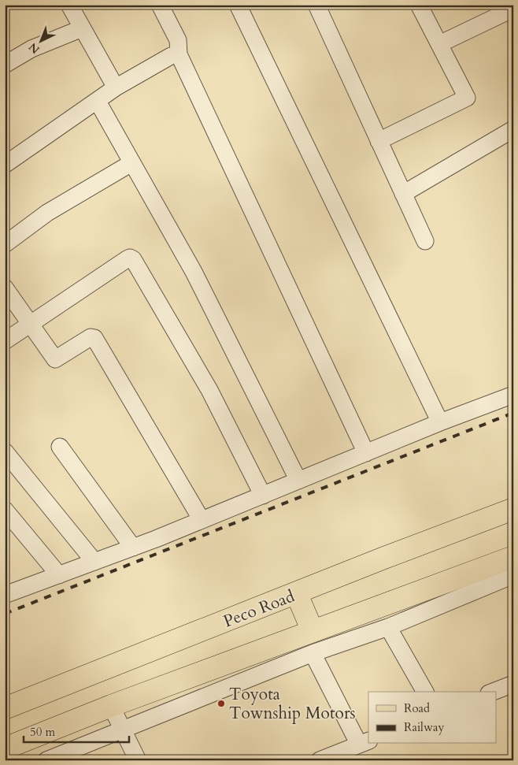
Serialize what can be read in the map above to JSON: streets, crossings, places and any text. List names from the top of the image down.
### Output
{
  "streets": {
    "main road": ["Peco Road"]
  },
  "places": ["Toyota Township Motors"],
  "legend": ["Road", "Railway"],
  "scale_bar": "50 m",
  "north": "bottom left"
}
